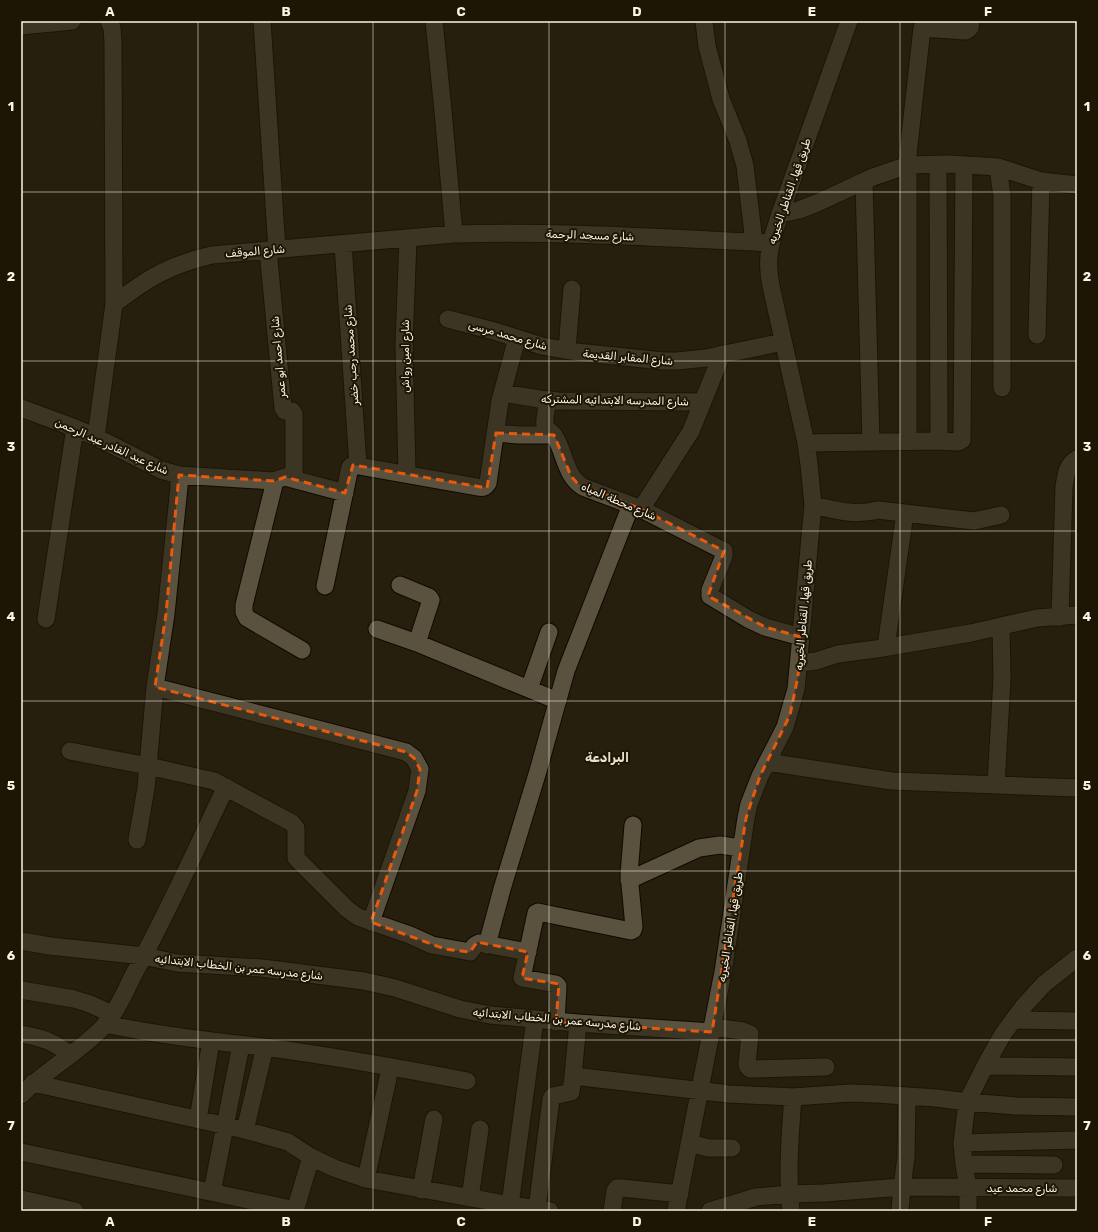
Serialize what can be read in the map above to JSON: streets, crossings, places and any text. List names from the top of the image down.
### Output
{
  "streets": {
    "street": [
      "طريق قها, القناطر الخيريه",
      "شارع مسجد الرحمة",
      "شارع الموقف",
      "شارع محمد مرسى",
      "شارع محمد رجب خضر",
      "شارع امين رواش",
      "شارع احمد ابو عمر",
      "شارع المقابر القديمة",
      "شارع المدرسه الابتدائيه المشتركه",
      "شارع عبد القادر عبد الرحمن",
      "شارع محطة المياه",
      "شارع مدرسه عمر بن الخطاب الابتدائيه",
      "شارع محمد عيد"
    ]
  },
  "crossings": [
    ["طريق قها, القناطر الخيريه", "شارع مسجد الرحمة"],
    ["طريق قها, القناطر الخيريه", "شارع المقابر القديمة"],
    ["طريق قها, القناطر الخيريه", "شارع محطة المياه"],
    ["طريق قها, القناطر الخيريه", "شارع مدرسه عمر بن الخطاب الابتدائيه"],
    ["شارع مسجد الرحمة", "شارع الموقف"],
    ["شارع مسجد الرحمة", "شارع امين رواش"],
    ["شارع الموقف", "شارع محمد رجب خضر"],
    ["شارع الموقف", "شارع امين رواش"],
    ["شارع الموقف", "شارع احمد ابو عمر"],
    ["شارع محمد مرسى", "شارع المقابر القديمة"],
    ["شارع احمد ابو عمر", "شارع عبد القادر عبد الرحمن"],
    ["شارع المدرسه الابتدائيه المشتركه", "شارع محطة المياه"]
  ],
  "districts": ["البرادعة"],
  "grid": {
    "columns": [
      "A",
      "B",
      "C",
      "D",
      "E",
      "F"
    ],
    "rows": [
      "1",
      "2",
      "3",
      "4",
      "5",
      "6",
      "7"
    ]
  }
}
